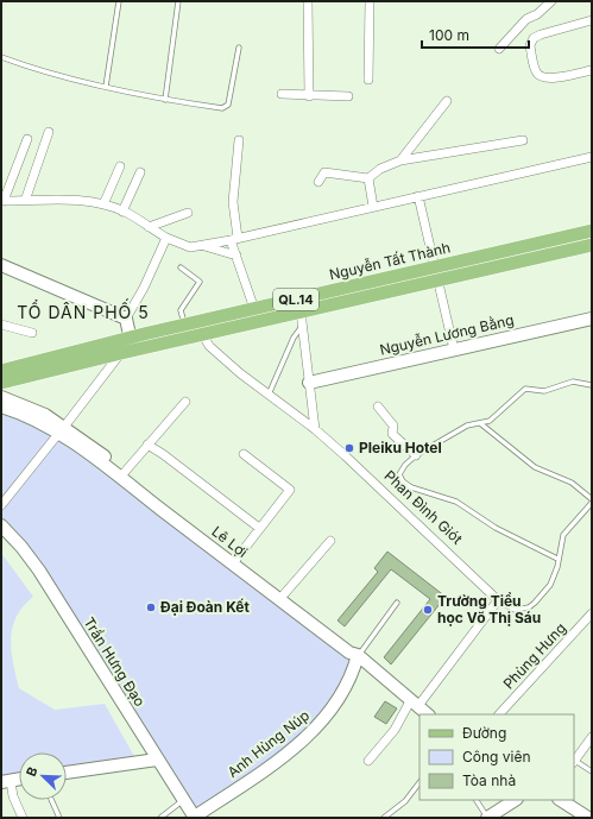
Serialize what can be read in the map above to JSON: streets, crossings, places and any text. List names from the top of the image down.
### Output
{
  "streets": {
    "main road": ["Nguyễn Tất Thành", "QL.14"],
    "street": [
      "Nguyễn Lương Bằng",
      "Phan Đình Giót",
      "Lê Lợi",
      "Phùng Hưng",
      "Trần Hưng Đạo",
      "Anh Hùng Núp"
    ]
  },
  "crossings": [
    ["Nguyễn Tất Thành", "Phan Đình Giót"],
    ["Lê Lợi", "Anh Hùng Núp"],
    ["Trần Hưng Đạo", "Anh Hùng Núp"]
  ],
  "districts": ["TỔ DÂN PHỐ 5"],
  "places": ["Pleiku Hotel", "Đại Đoàn Kết", "Trường Tiểu học Võ Thị Sáu"],
  "legend": ["Đường", "Công viên", "Tòa nhà"],
  "scale_bar": "100 m",
  "north": "top left"
}
